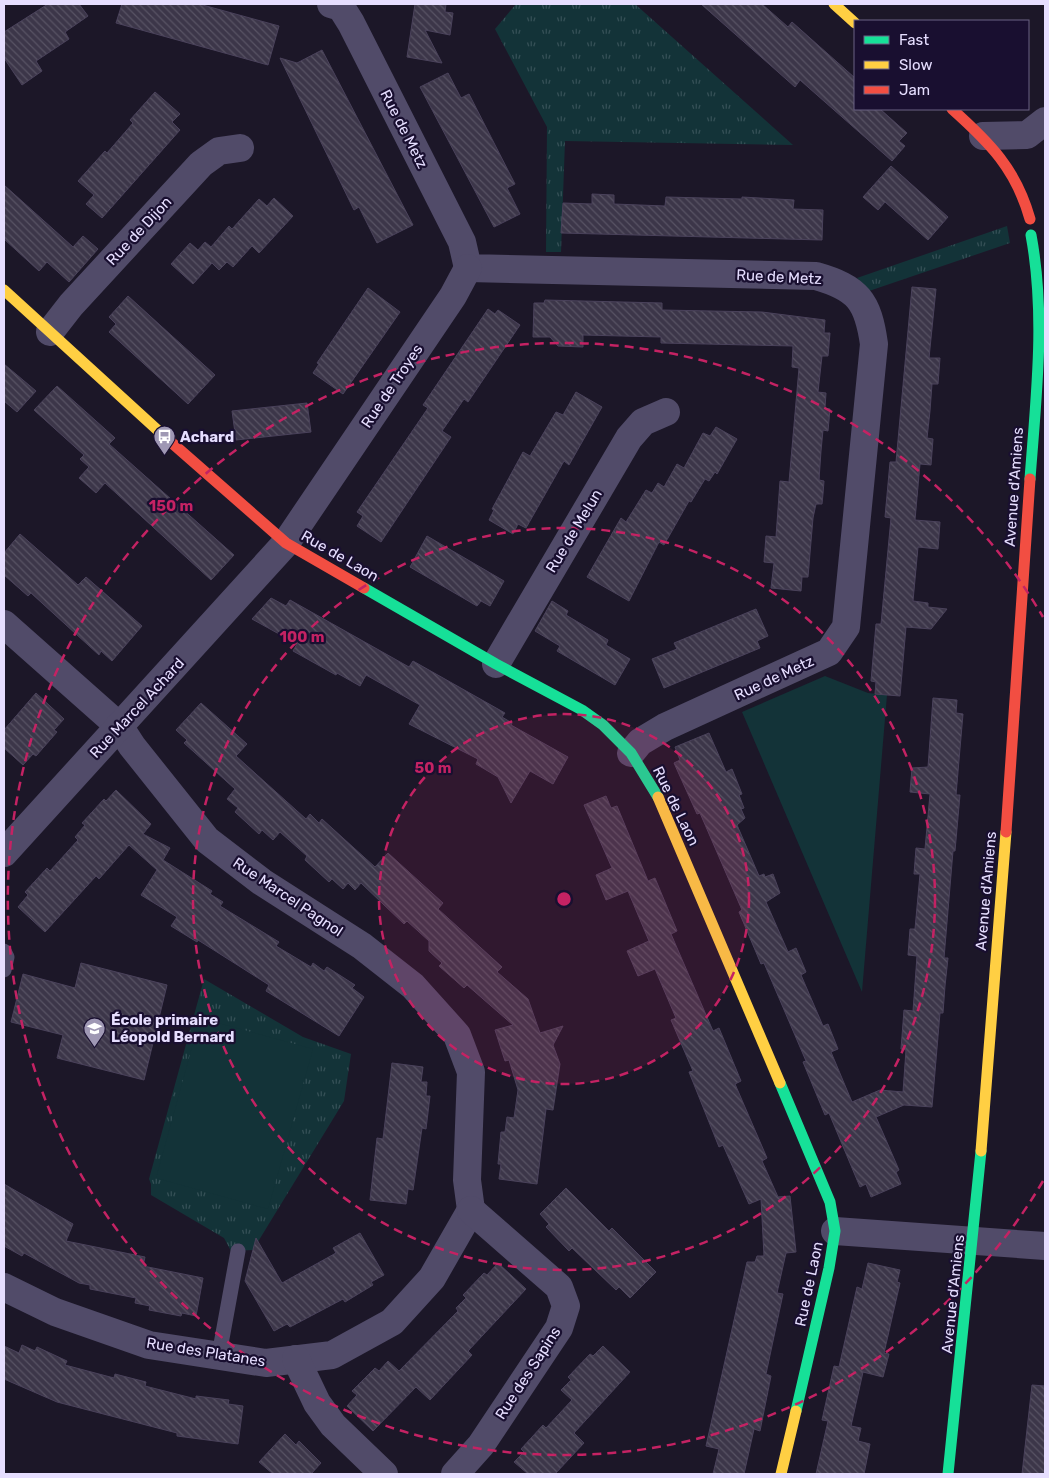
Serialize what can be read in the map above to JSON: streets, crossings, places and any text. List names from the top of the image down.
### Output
{
  "streets": {
    "street": [
      "Rue de Metz",
      "Rue de Dijon",
      "Rue de Troyes",
      "Avenue d'Amiens",
      "Rue de Melun",
      "Rue de Laon",
      "Rue Marcel Achard",
      "Rue Marcel Pagnol",
      "Rue des Platanes",
      "Rue des Sapins"
    ]
  },
  "crossings": [
    ["Rue de Metz", "Rue de Troyes"],
    ["Rue de Metz", "Rue de Laon"],
    ["Rue de Dijon", "Rue de Laon"],
    ["Rue de Troyes", "Rue de Laon"],
    ["Rue de Troyes", "Rue Marcel Achard"],
    ["Rue de Melun", "Rue de Laon"],
    ["Rue de Laon", "Rue Marcel Achard"],
    ["Rue Marcel Achard", "Rue Marcel Pagnol"],
    ["Rue Marcel Pagnol", "Rue des Platanes"],
    ["Rue Marcel Pagnol", "Rue des Sapins"],
    ["Rue des Platanes", "Rue des Sapins"]
  ],
  "places": {
    "bus stop": ["Achard"],
    "school or university": ["École primaire Léopold Bernard"]
  },
  "legend": ["Fast", "Slow", "Jam"],
  "rings": ["150 m", "100 m", "50 m"]
}
